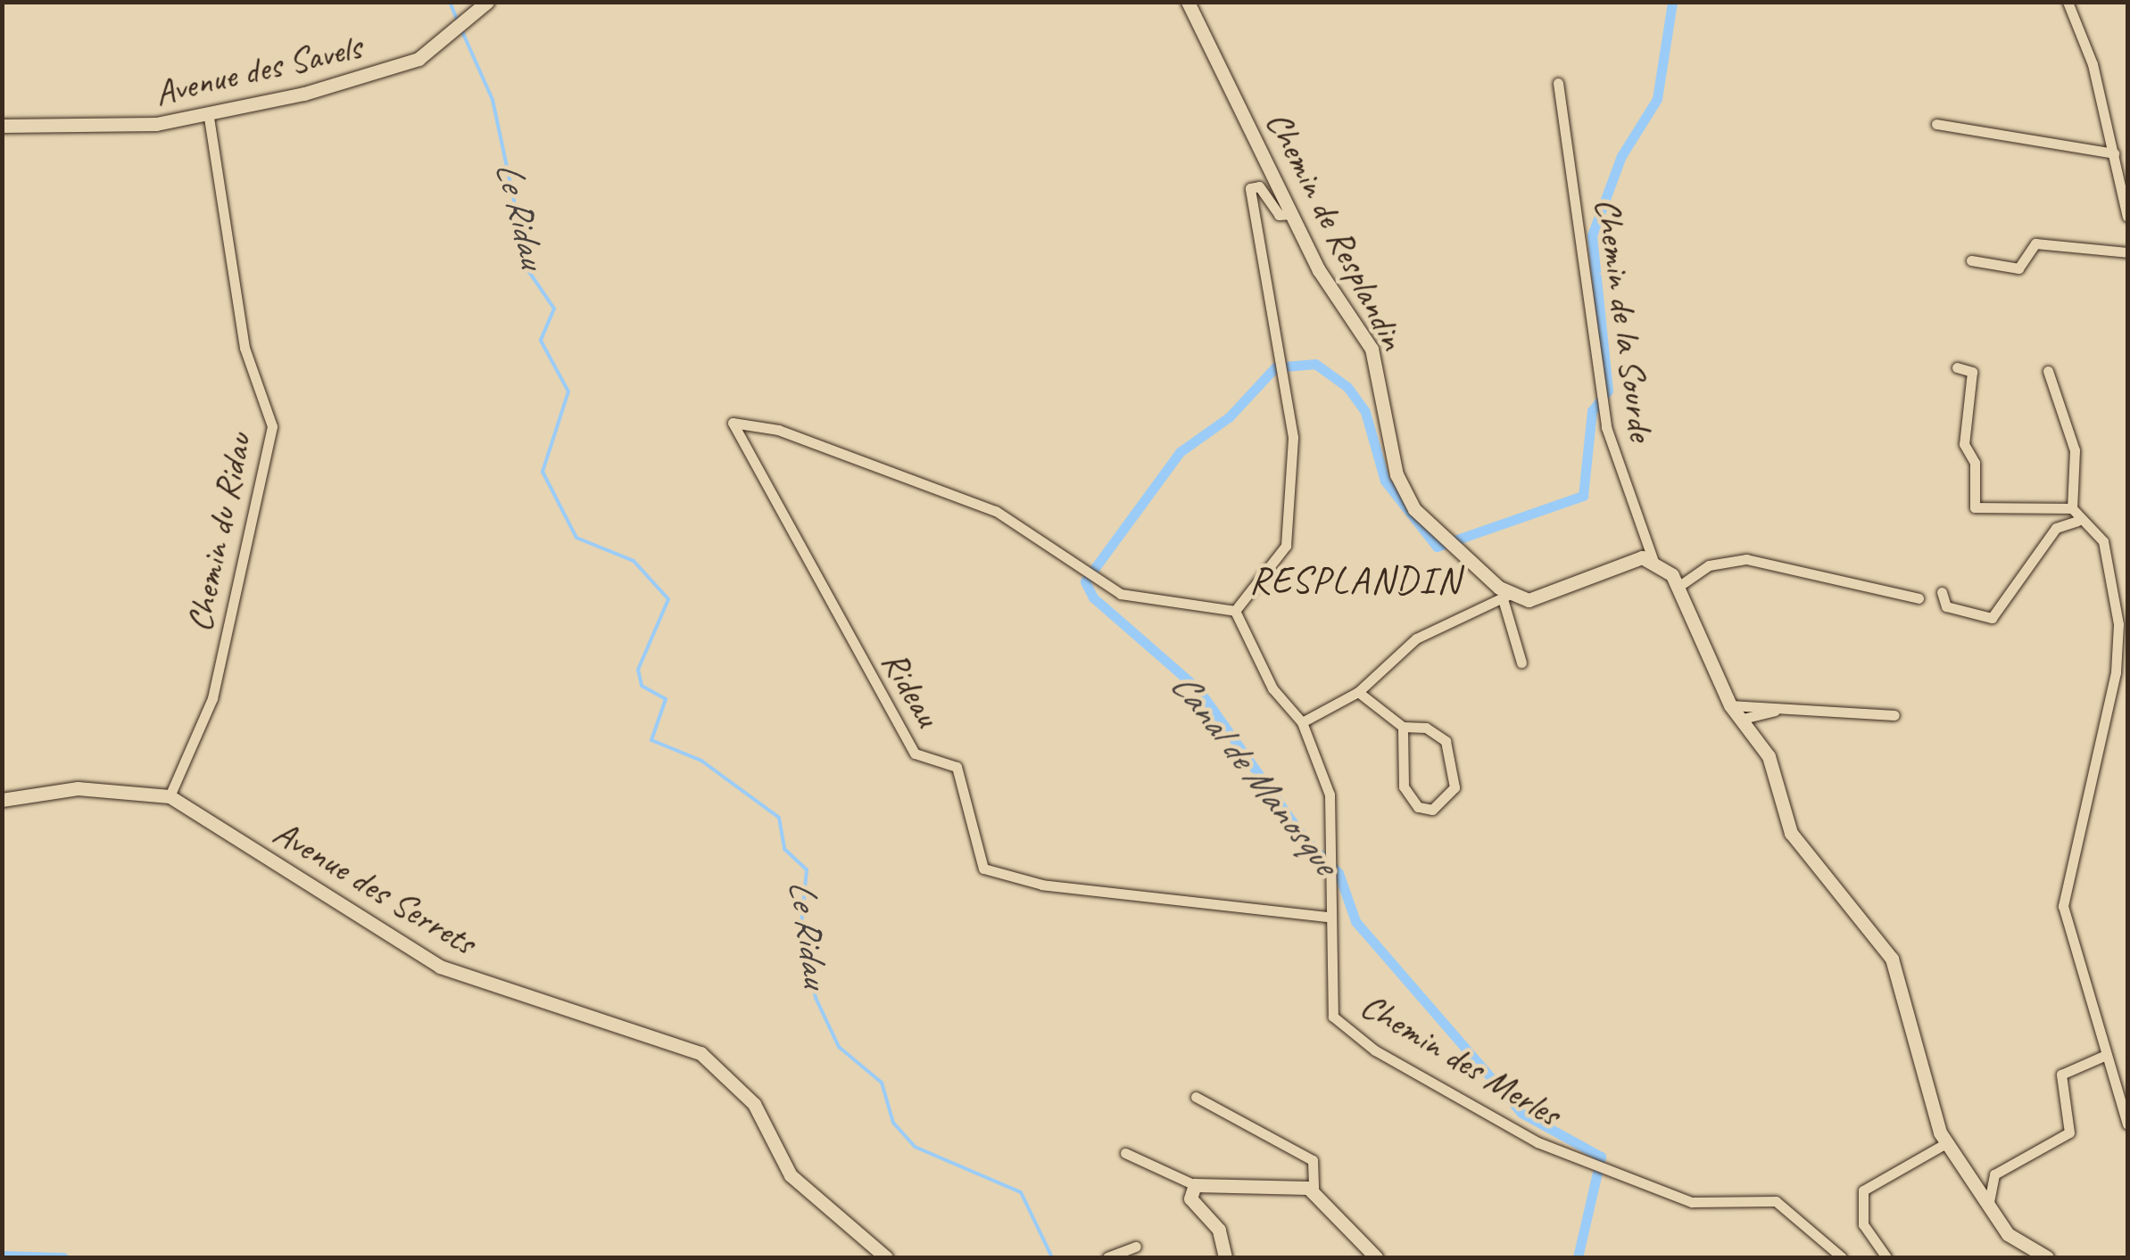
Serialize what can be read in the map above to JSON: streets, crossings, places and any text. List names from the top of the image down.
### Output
{
  "streets": {
    "street": [
      "Avenue des Savels",
      "Chemin de Resplandin",
      "Chemin de la Sourde",
      "Chemin du Ridau",
      "Rideau",
      "Avenue des Serrets",
      "Chemin des Merles"
    ]
  },
  "crossings": [
    ["Avenue des Savels", "Chemin du Ridau"],
    ["Chemin du Ridau", "Avenue des Serrets"],
    ["Rideau", "Chemin des Merles"]
  ],
  "districts": ["RESPLANDIN"],
  "water": ["Le Ridau", "Canal de Manosque"]
}
